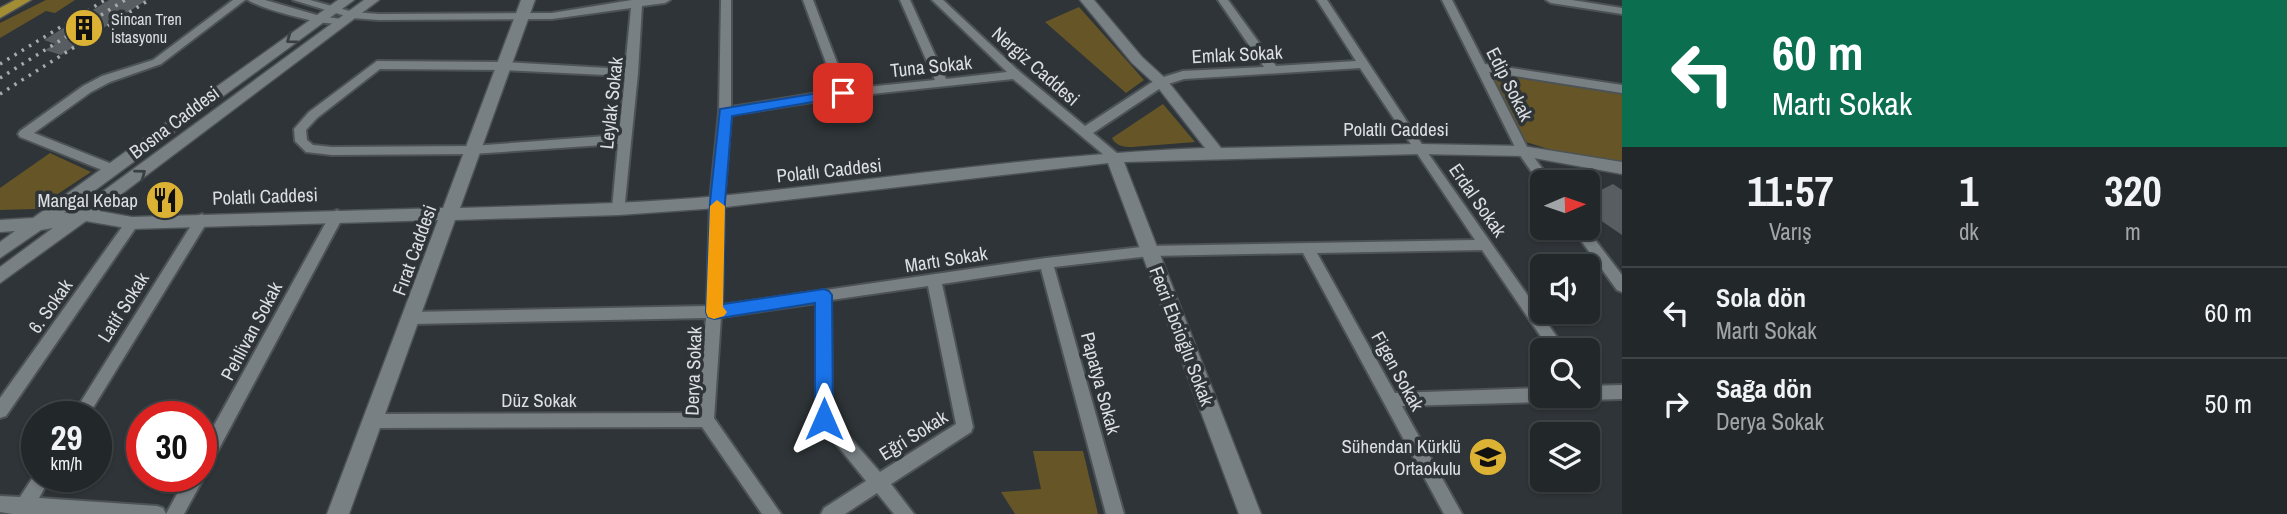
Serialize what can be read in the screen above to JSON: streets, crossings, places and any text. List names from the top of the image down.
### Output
{
  "streets": {
    "street": [
      "Emlak Sokak",
      "Tuna Sokak",
      "Nergiz Caddesi",
      "Edip Sokak",
      "Leylak Sokak",
      "Bosna Caddesi",
      "Polatlı Caddesi",
      "Erdal Sokak",
      "Fırat Caddesi",
      "Martı Sokak",
      "6. Sokak",
      "Latif Sokak",
      "Pehlivan Sokak",
      "Fecri Ebcioğlu Sokak",
      "Derya Sokak",
      "Figen Sokak",
      "Papatya Sokak",
      "Düz Sokak",
      "Eğri Sokak"
    ]
  },
  "crossings": [
    ["Emlak Sokak", "Nergiz Caddesi"],
    ["Emlak Sokak", "Erdal Sokak"],
    ["Tuna Sokak", "Nergiz Caddesi"],
    ["Tuna Sokak", "Derya Sokak"],
    ["Nergiz Caddesi", "Polatlı Caddesi"],
    ["Nergiz Caddesi", "Fecri Ebcioğlu Sokak"],
    ["Edip Sokak", "Polatlı Caddesi"],
    ["Leylak Sokak", "Polatlı Caddesi"],
    ["Bosna Caddesi", "Polatlı Caddesi"],
    ["Polatlı Caddesi", "Erdal Sokak"],
    ["Polatlı Caddesi", "Fırat Caddesi"],
    ["Polatlı Caddesi", "6. Sokak"],
    ["Polatlı Caddesi", "Latif Sokak"],
    ["Polatlı Caddesi", "Pehlivan Sokak"],
    ["Polatlı Caddesi", "Fecri Ebcioğlu Sokak"],
    ["Polatlı Caddesi", "Derya Sokak"],
    ["Erdal Sokak", "Martı Sokak"],
    ["Fırat Caddesi", "Martı Sokak"],
    ["Fırat Caddesi", "Düz Sokak"],
    ["Martı Sokak", "Fecri Ebcioğlu Sokak"],
    ["Martı Sokak", "Derya Sokak"],
    ["Martı Sokak", "Figen Sokak"],
    ["Martı Sokak", "Papatya Sokak"],
    ["Martı Sokak", "Eğri Sokak"],
    ["Derya Sokak", "Düz Sokak"]
  ],
  "places": {
    "building": ["Sincan Tren İstasyonu"],
    "restaurant": ["Mangal Kebap"],
    "school or university": ["Sühendan Kürklü Ortaokulu"]
  },
  "north": "right",
  "page": {
    "turn": ["60 m", "Martı Sokak"],
    "eta": [
      "11:57",
      "Varış",
      "1",
      "dk",
      "320",
      "m"
    ],
    "list": [
      {
        "name": "Sola dön",
        "note": "Martı Sokak",
        "value": "60 m"
      },
      {
        "name": "Sağa dön",
        "note": "Derya Sokak",
        "value": "50 m"
      }
    ],
    "speed": "29 km/h",
    "limit": "30"
  }
}
